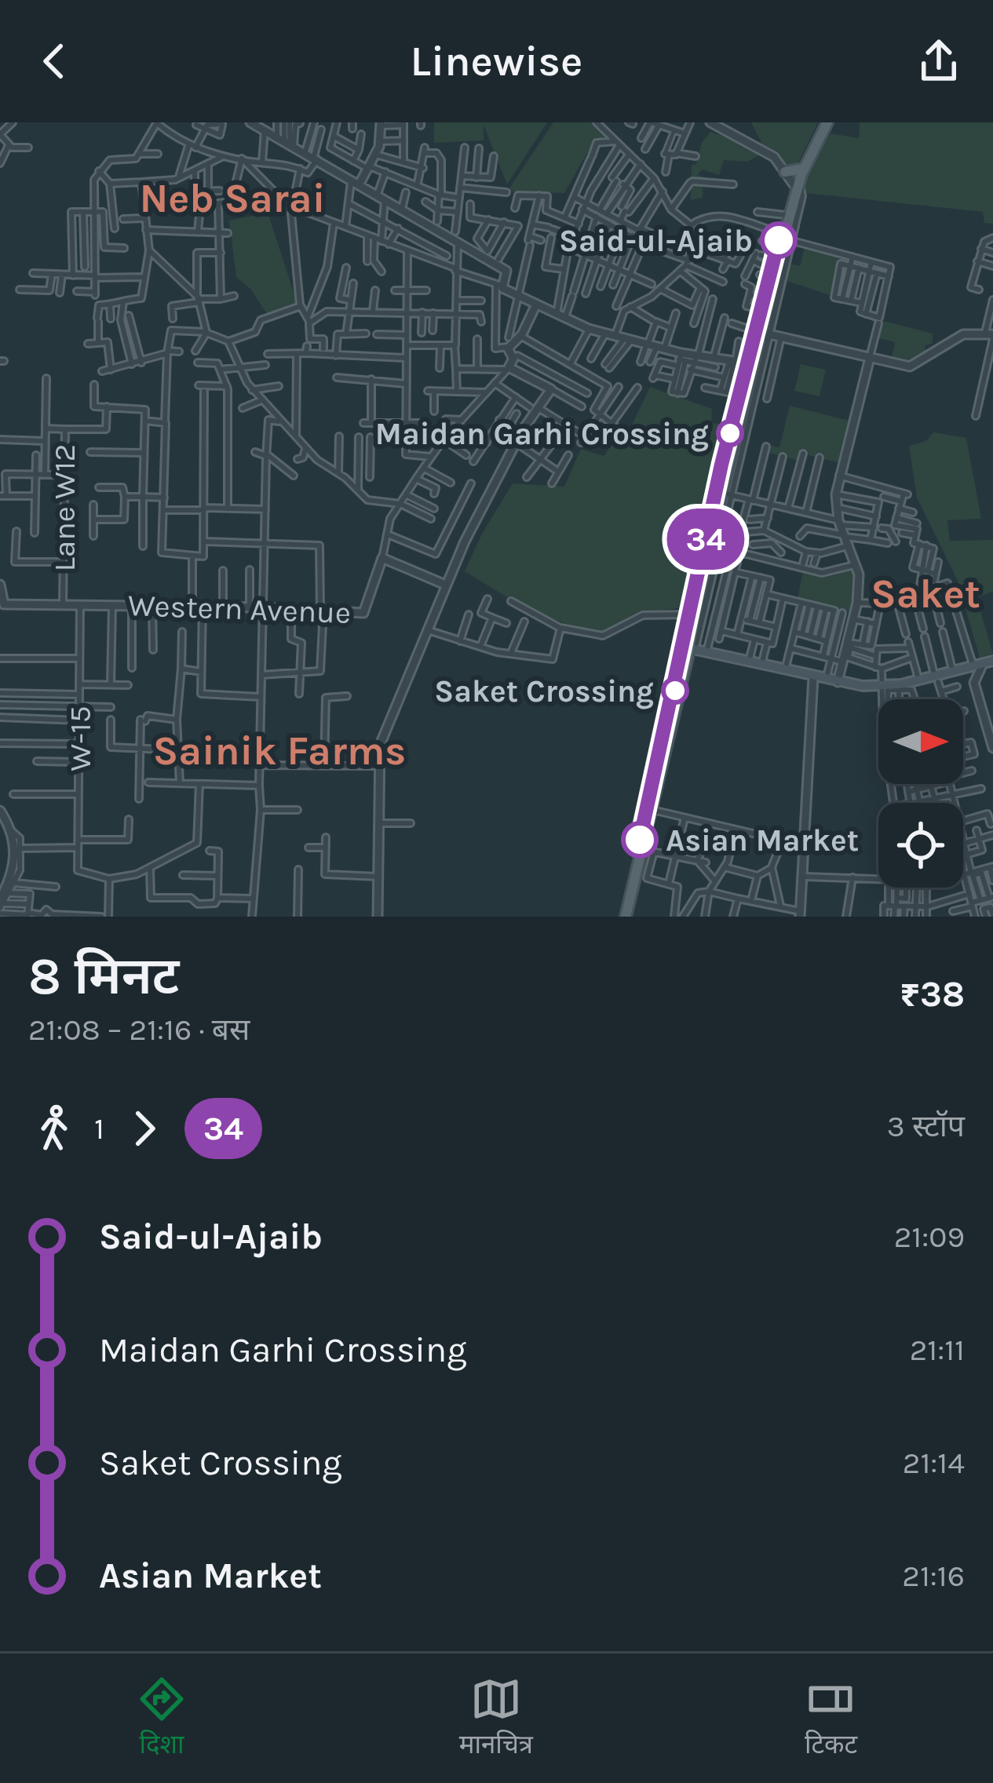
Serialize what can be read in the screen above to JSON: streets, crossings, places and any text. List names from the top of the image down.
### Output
{
  "streets": {
    "street": ["Lane W12", "Western Avenue", "W-15"]
  },
  "crossings": [
    ["Lane W12", "Western Avenue"],
    ["Western Avenue", "W-15"]
  ],
  "districts": ["Neb Sarai", "Saket", "Sainik Farms"],
  "places": [
    "Said-ul-Ajaib",
    "Maidan Garhi Crossing",
    "Saket Crossing",
    "Asian Market"
  ],
  "lines": ["bus line 34"],
  "north": "right",
  "page": {
    "header": "Linewise",
    "on_map": "34",
    "heading": ["8 मिनट", "21:08 – 21:16 · बस", "₹38"],
    "legs": ["1", "34", "3 स्टॉप"],
    "list": [
      {
        "name": "Said-ul-Ajaib",
        "value": "21:09"
      },
      {
        "name": "Maidan Garhi Crossing",
        "value": "21:11"
      },
      {
        "name": "Saket Crossing",
        "value": "21:14"
      },
      {
        "name": "Asian Market",
        "value": "21:16"
      }
    ],
    "tabs": ["दिशा", "मानचित्र", "टिकट"]
  }
}
